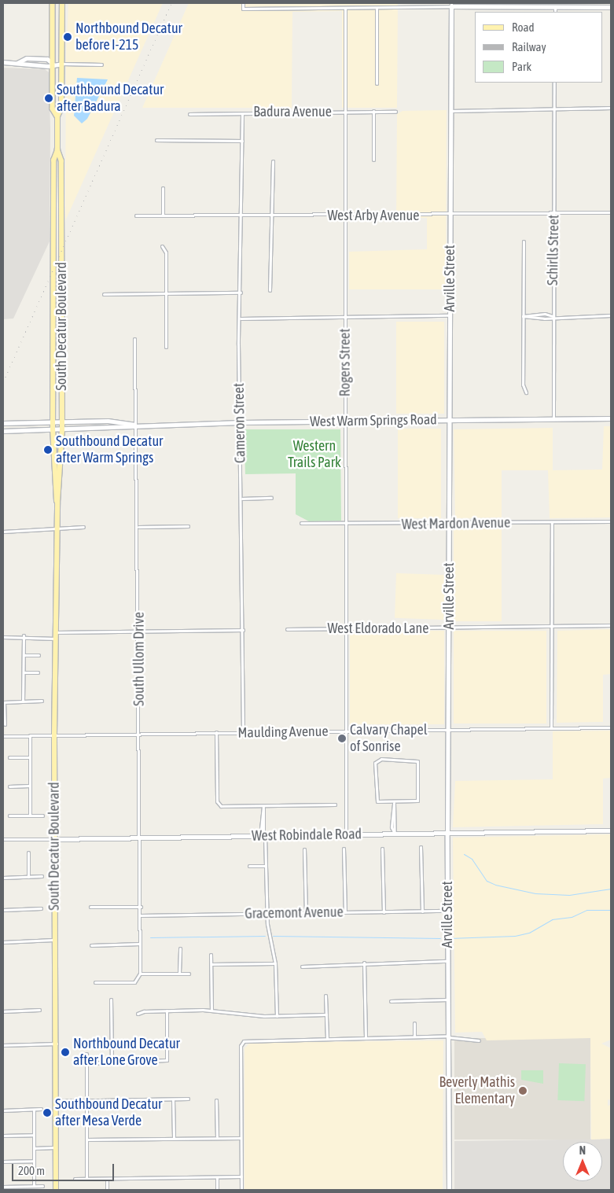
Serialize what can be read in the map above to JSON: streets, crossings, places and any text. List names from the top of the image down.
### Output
{
  "streets": {
    "main road": ["South Decatur Boulevard"],
    "street": [
      "Badura Avenue",
      "West Arby Avenue",
      "Schirlls Street",
      "Arville Street",
      "Rogers Street",
      "West Warm Springs Road",
      "Cameron Street",
      "West Mardon Avenue",
      "West Eldorado Lane",
      "South Ullom Drive",
      "Maulding Avenue",
      "West Robindale Road",
      "Gracemont Avenue"
    ]
  },
  "crossings": [
    ["Badura Avenue", "Rogers Street"],
    ["Badura Avenue", "Cameron Street"],
    ["West Arby Avenue", "Schirlls Street"],
    ["West Arby Avenue", "Arville Street"],
    ["West Arby Avenue", "Rogers Street"],
    ["West Arby Avenue", "Cameron Street"],
    ["Schirlls Street", "West Warm Springs Road"],
    ["Arville Street", "West Warm Springs Road"],
    ["Arville Street", "West Mardon Avenue"],
    ["Arville Street", "West Eldorado Lane"],
    ["Arville Street", "Maulding Avenue"],
    ["Arville Street", "West Robindale Road"],
    ["Arville Street", "Gracemont Avenue"],
    ["South Decatur Boulevard", "West Warm Springs Road"],
    ["South Decatur Boulevard", "Maulding Avenue"],
    ["South Decatur Boulevard", "West Robindale Road"],
    ["Rogers Street", "West Warm Springs Road"],
    ["Rogers Street", "West Mardon Avenue"],
    ["Rogers Street", "West Eldorado Lane"],
    ["Rogers Street", "Maulding Avenue"],
    ["Rogers Street", "West Robindale Road"],
    ["West Warm Springs Road", "Cameron Street"],
    ["West Warm Springs Road", "South Ullom Drive"],
    ["Cameron Street", "Maulding Avenue"],
    ["South Ullom Drive", "Maulding Avenue"],
    ["South Ullom Drive", "West Robindale Road"],
    ["South Ullom Drive", "Gracemont Avenue"]
  ],
  "parks": ["Western Trails Park"],
  "places": [
    "Northbound Decatur before I-215",
    "Southbound Decatur after Badura",
    "Southbound Decatur after Warm Springs",
    "Calvary Chapel of Sonrise",
    "Northbound Decatur after Lone Grove",
    "Beverly Mathis Elementary",
    "Southbound Decatur after Mesa Verde"
  ],
  "legend": ["Road", "Railway", "Park"],
  "scale_bar": "200 m",
  "north": "top"
}
